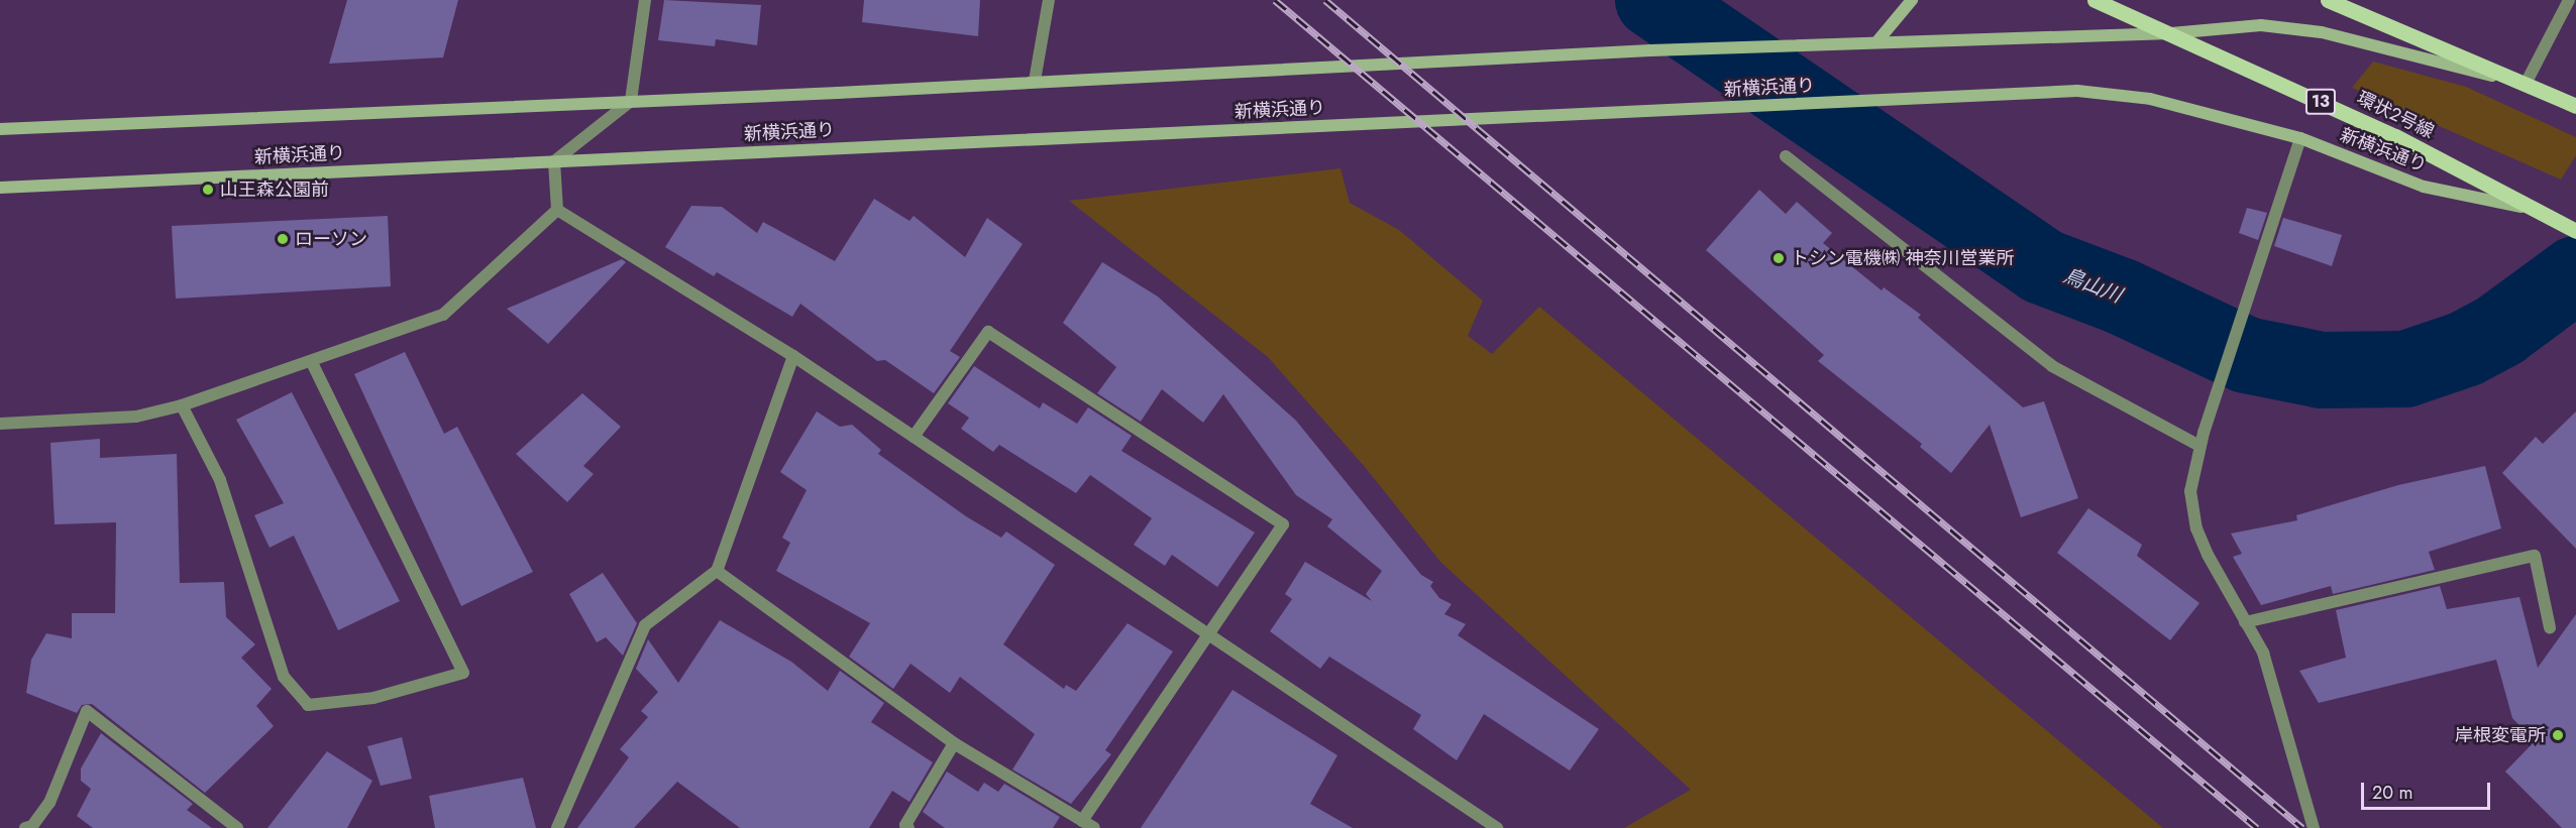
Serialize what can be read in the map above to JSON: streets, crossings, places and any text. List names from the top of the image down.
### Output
{
  "streets": {
    "main road": ["13", "環状2号線"],
    "street": ["新横浜通り"]
  },
  "crossings": [
    ["新横浜通り", "環状2号線"]
  ],
  "water": ["鳥山川"],
  "places": [
    "山王森公園前",
    "ローソン",
    "トシン電機㈱ 神奈川営業所",
    "岸根変電所"
  ],
  "scale_bar": "20 m"
}
